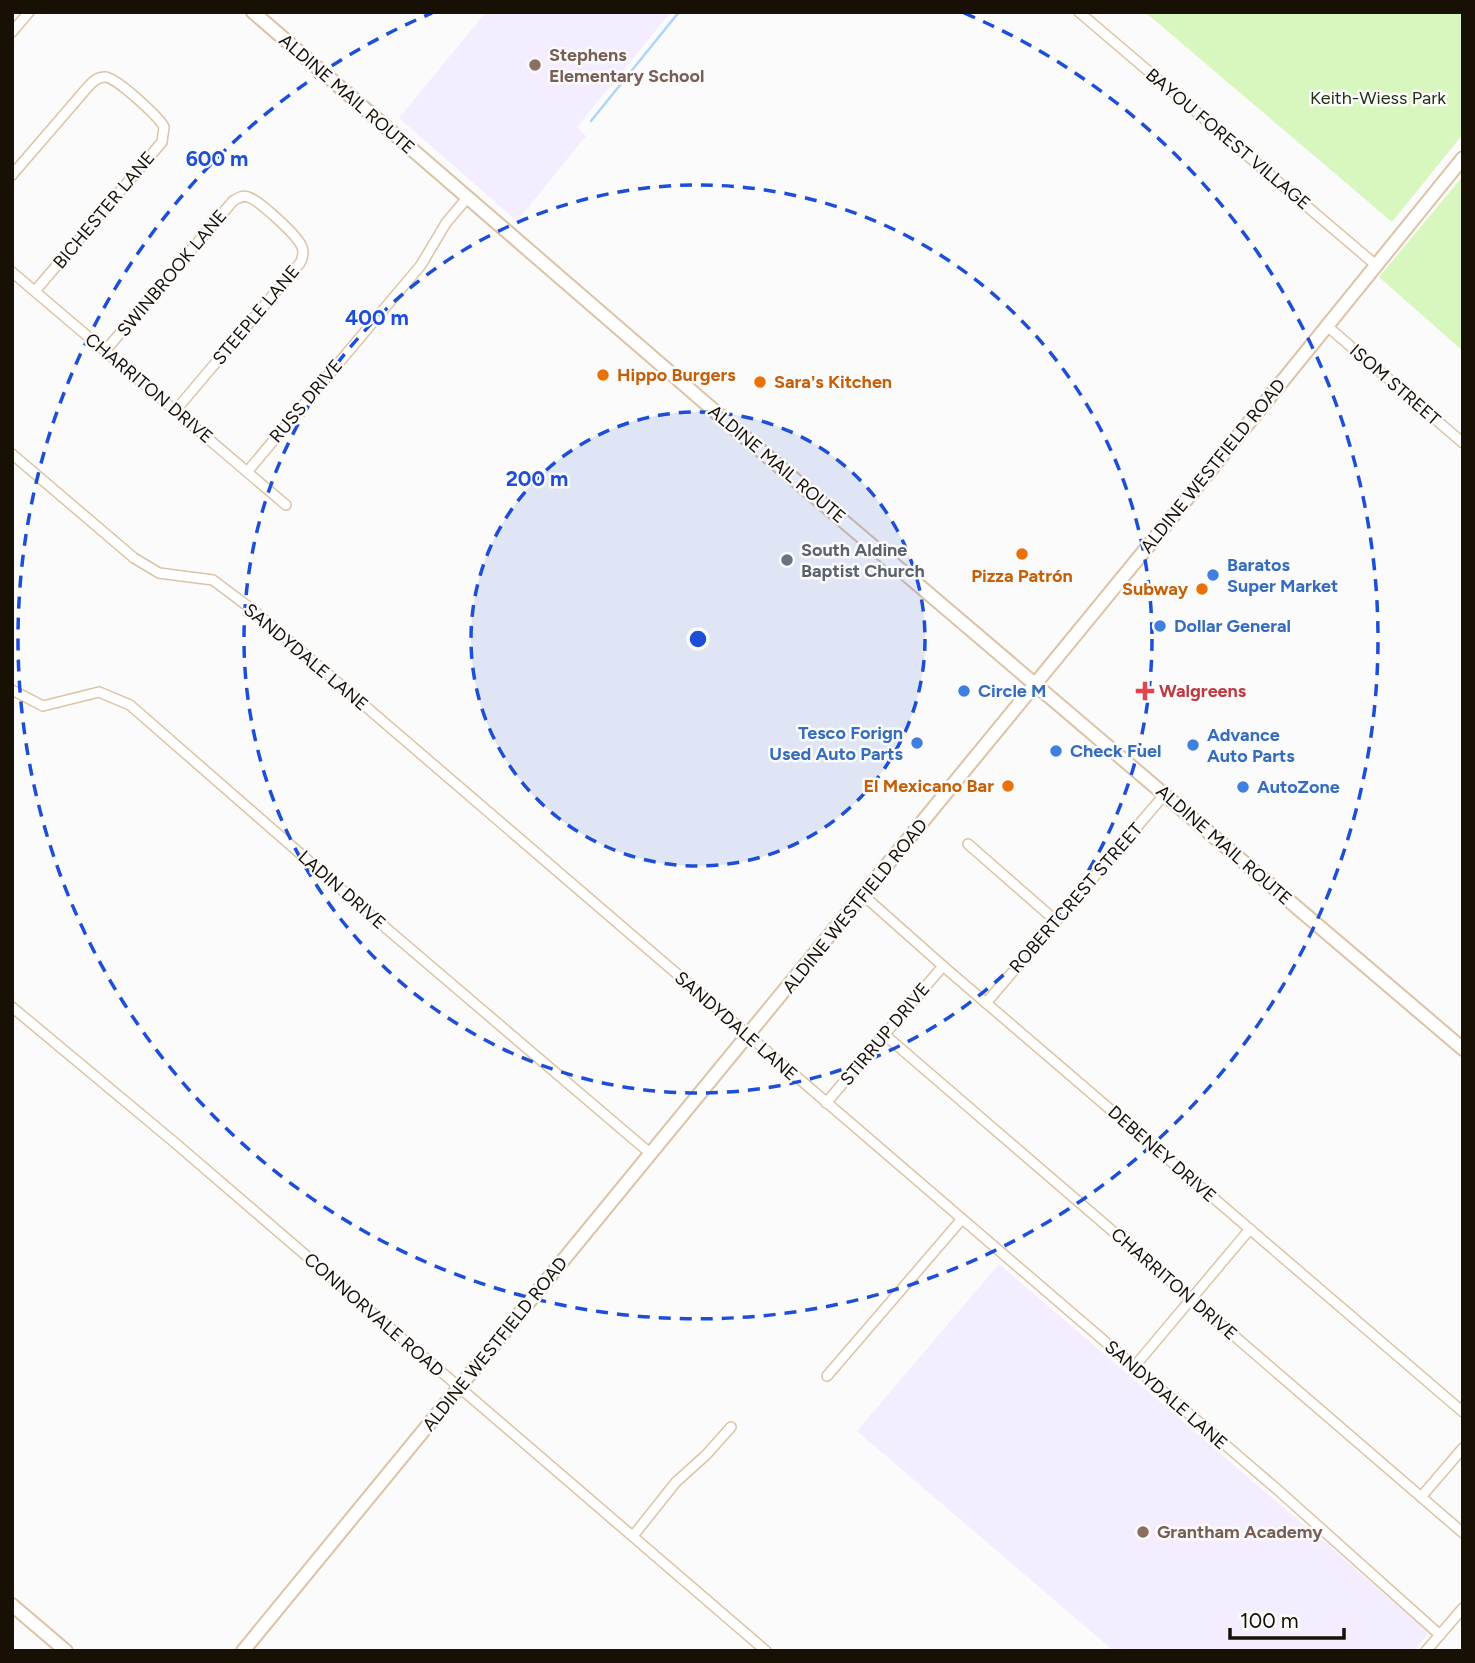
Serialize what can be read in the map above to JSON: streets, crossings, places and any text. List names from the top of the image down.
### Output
{
  "streets": {
    "main road": ["ALDINE MAIL ROUTE", "ALDINE WESTFIELD ROAD"],
    "street": [
      "BAYOU FOREST VILLAGE",
      "BICHESTER LANE",
      "SWINBROOK LANE",
      "STEEPLE LANE",
      "ISOM STREET",
      "CHARRITON DRIVE",
      "RUSS DRIVE",
      "SANDYDALE LANE",
      "LADIN DRIVE",
      "ROBERTCREST STREET",
      "STIRRUP DRIVE",
      "DEBENEY DRIVE",
      "CONNORVALE ROAD"
    ]
  },
  "crossings": [
    ["ALDINE MAIL ROUTE", "RUSS DRIVE"],
    ["ALDINE MAIL ROUTE", "ALDINE WESTFIELD ROAD"],
    ["ALDINE MAIL ROUTE", "ROBERTCREST STREET"],
    ["BAYOU FOREST VILLAGE", "ALDINE WESTFIELD ROAD"],
    ["BICHESTER LANE", "CHARRITON DRIVE"],
    ["SWINBROOK LANE", "STEEPLE LANE"],
    ["SWINBROOK LANE", "CHARRITON DRIVE"],
    ["STEEPLE LANE", "CHARRITON DRIVE"],
    ["ISOM STREET", "ALDINE WESTFIELD ROAD"],
    ["CHARRITON DRIVE", "RUSS DRIVE"],
    ["CHARRITON DRIVE", "STIRRUP DRIVE"],
    ["ALDINE WESTFIELD ROAD", "SANDYDALE LANE"],
    ["ALDINE WESTFIELD ROAD", "LADIN DRIVE"],
    ["ALDINE WESTFIELD ROAD", "DEBENEY DRIVE"],
    ["ALDINE WESTFIELD ROAD", "CONNORVALE ROAD"],
    ["SANDYDALE LANE", "STIRRUP DRIVE"],
    ["ROBERTCREST STREET", "DEBENEY DRIVE"],
    ["STIRRUP DRIVE", "DEBENEY DRIVE"]
  ],
  "parks": ["Keith-Wiess Park"],
  "places": {
    "other": [
      "Stephens Elementary School",
      "Hippo Burgers",
      "Sara's Kitchen",
      "Pizza Patrón",
      "South Aldine Baptist Church",
      "Baratos Super Market",
      "Subway",
      "Dollar General",
      "Circle M",
      "Tesco Forign Used Auto Parts",
      "Advance Auto Parts",
      "Check Fuel",
      "El Mexicano Bar",
      "AutoZone",
      "Grantham Academy"
    ],
    "health": ["Walgreens"]
  },
  "scale_bar": "100 m",
  "rings": ["600 m", "400 m", "200 m"]
}
